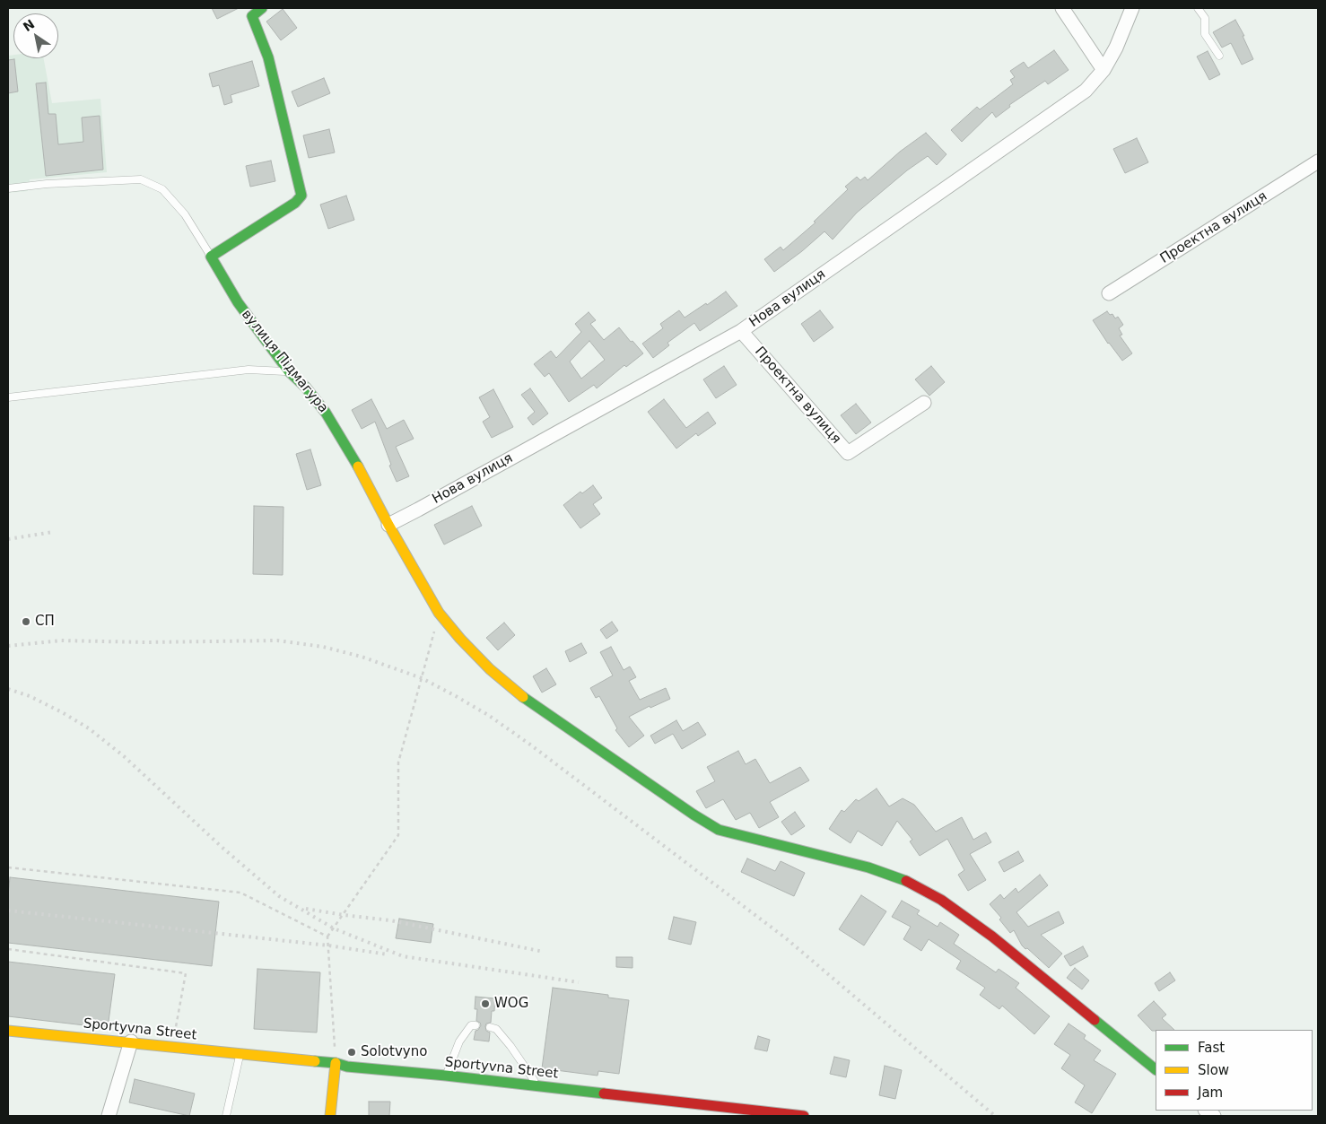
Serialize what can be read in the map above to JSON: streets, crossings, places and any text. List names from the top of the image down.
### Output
{
  "streets": {
    "street": [
      "Проектна вулиця",
      "Нова вулиця",
      "вулиця Підмагура",
      "Sportyvna Street"
    ]
  },
  "crossings": [
    ["Проектна вулиця", "Нова вулиця"],
    ["Нова вулиця", "вулиця Підмагура"]
  ],
  "places": ["СП", "WOG", "Solotvyno"],
  "legend": ["Fast", "Slow", "Jam"],
  "north": "top left"
}
